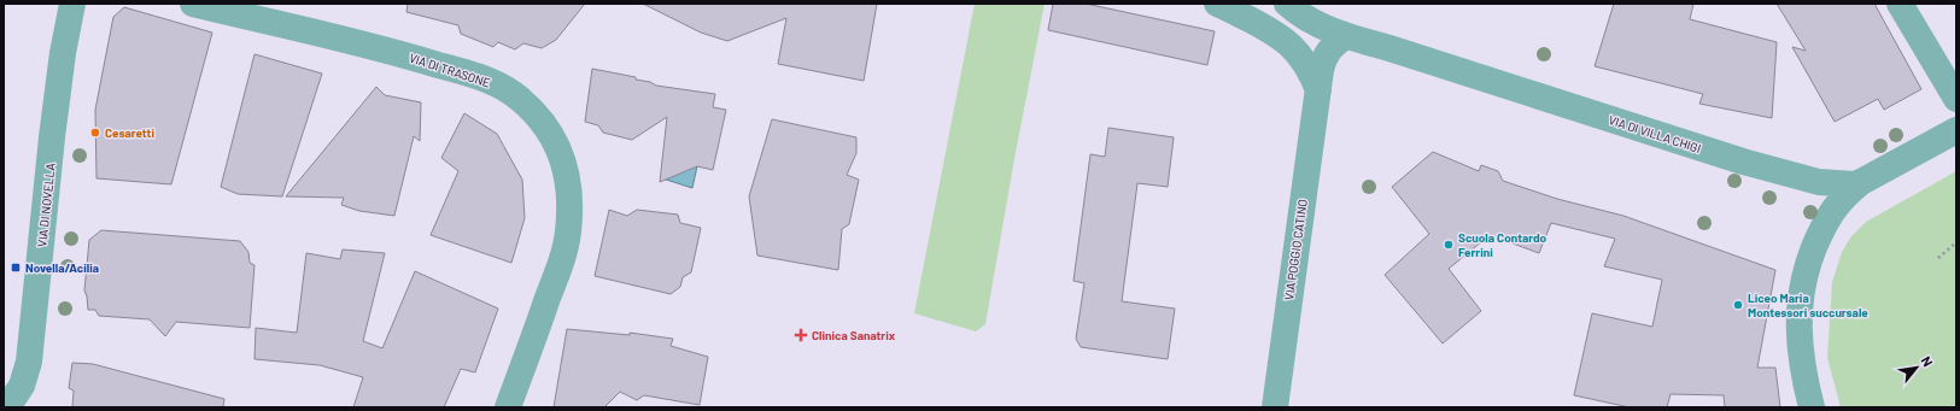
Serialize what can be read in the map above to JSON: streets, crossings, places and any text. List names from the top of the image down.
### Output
{
  "streets": {
    "street": [
      "VIA DI TRASONE",
      "VIA DI VILLA CHIGI",
      "VIA DI NOVELLA",
      "VIA POGGIO CATINO"
    ]
  },
  "places": {
    "other": ["Cesaretti", "Scuola Contardo Ferrini", "Liceo Maria Montessori succursale"],
    "transit": ["Novella/Acilia"],
    "health": ["Clinica Sanatrix"]
  },
  "north": "top right"
}
